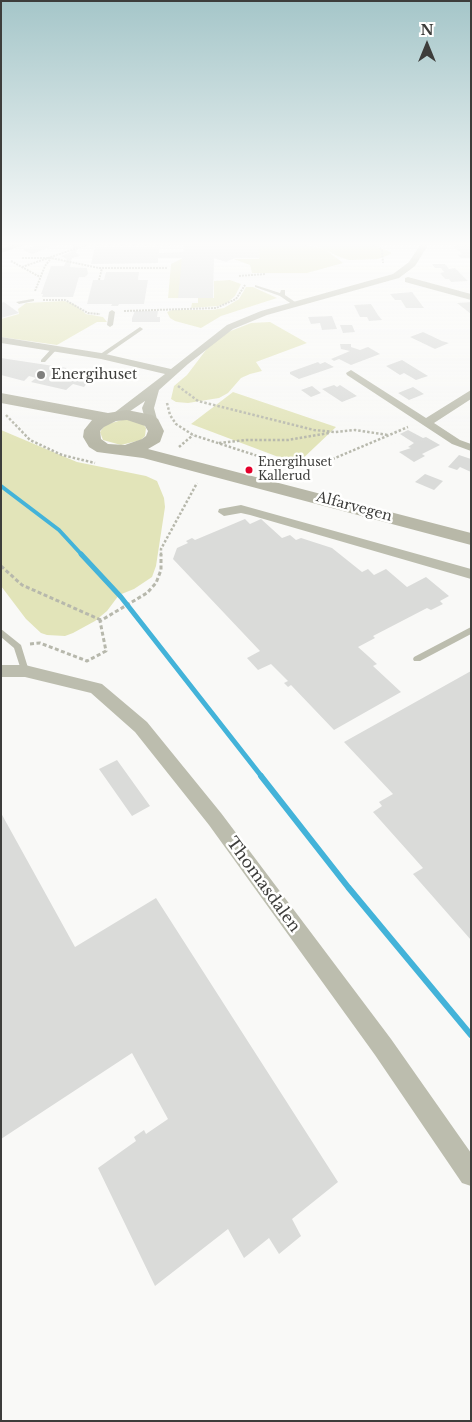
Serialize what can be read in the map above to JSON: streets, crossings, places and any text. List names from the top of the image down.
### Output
{
  "streets": {
    "main road": ["Alfarvegen"],
    "street": ["Thomasdalen"]
  },
  "places": ["Energihuset", "Energihuset Kallerud"],
  "north": "top"
}
